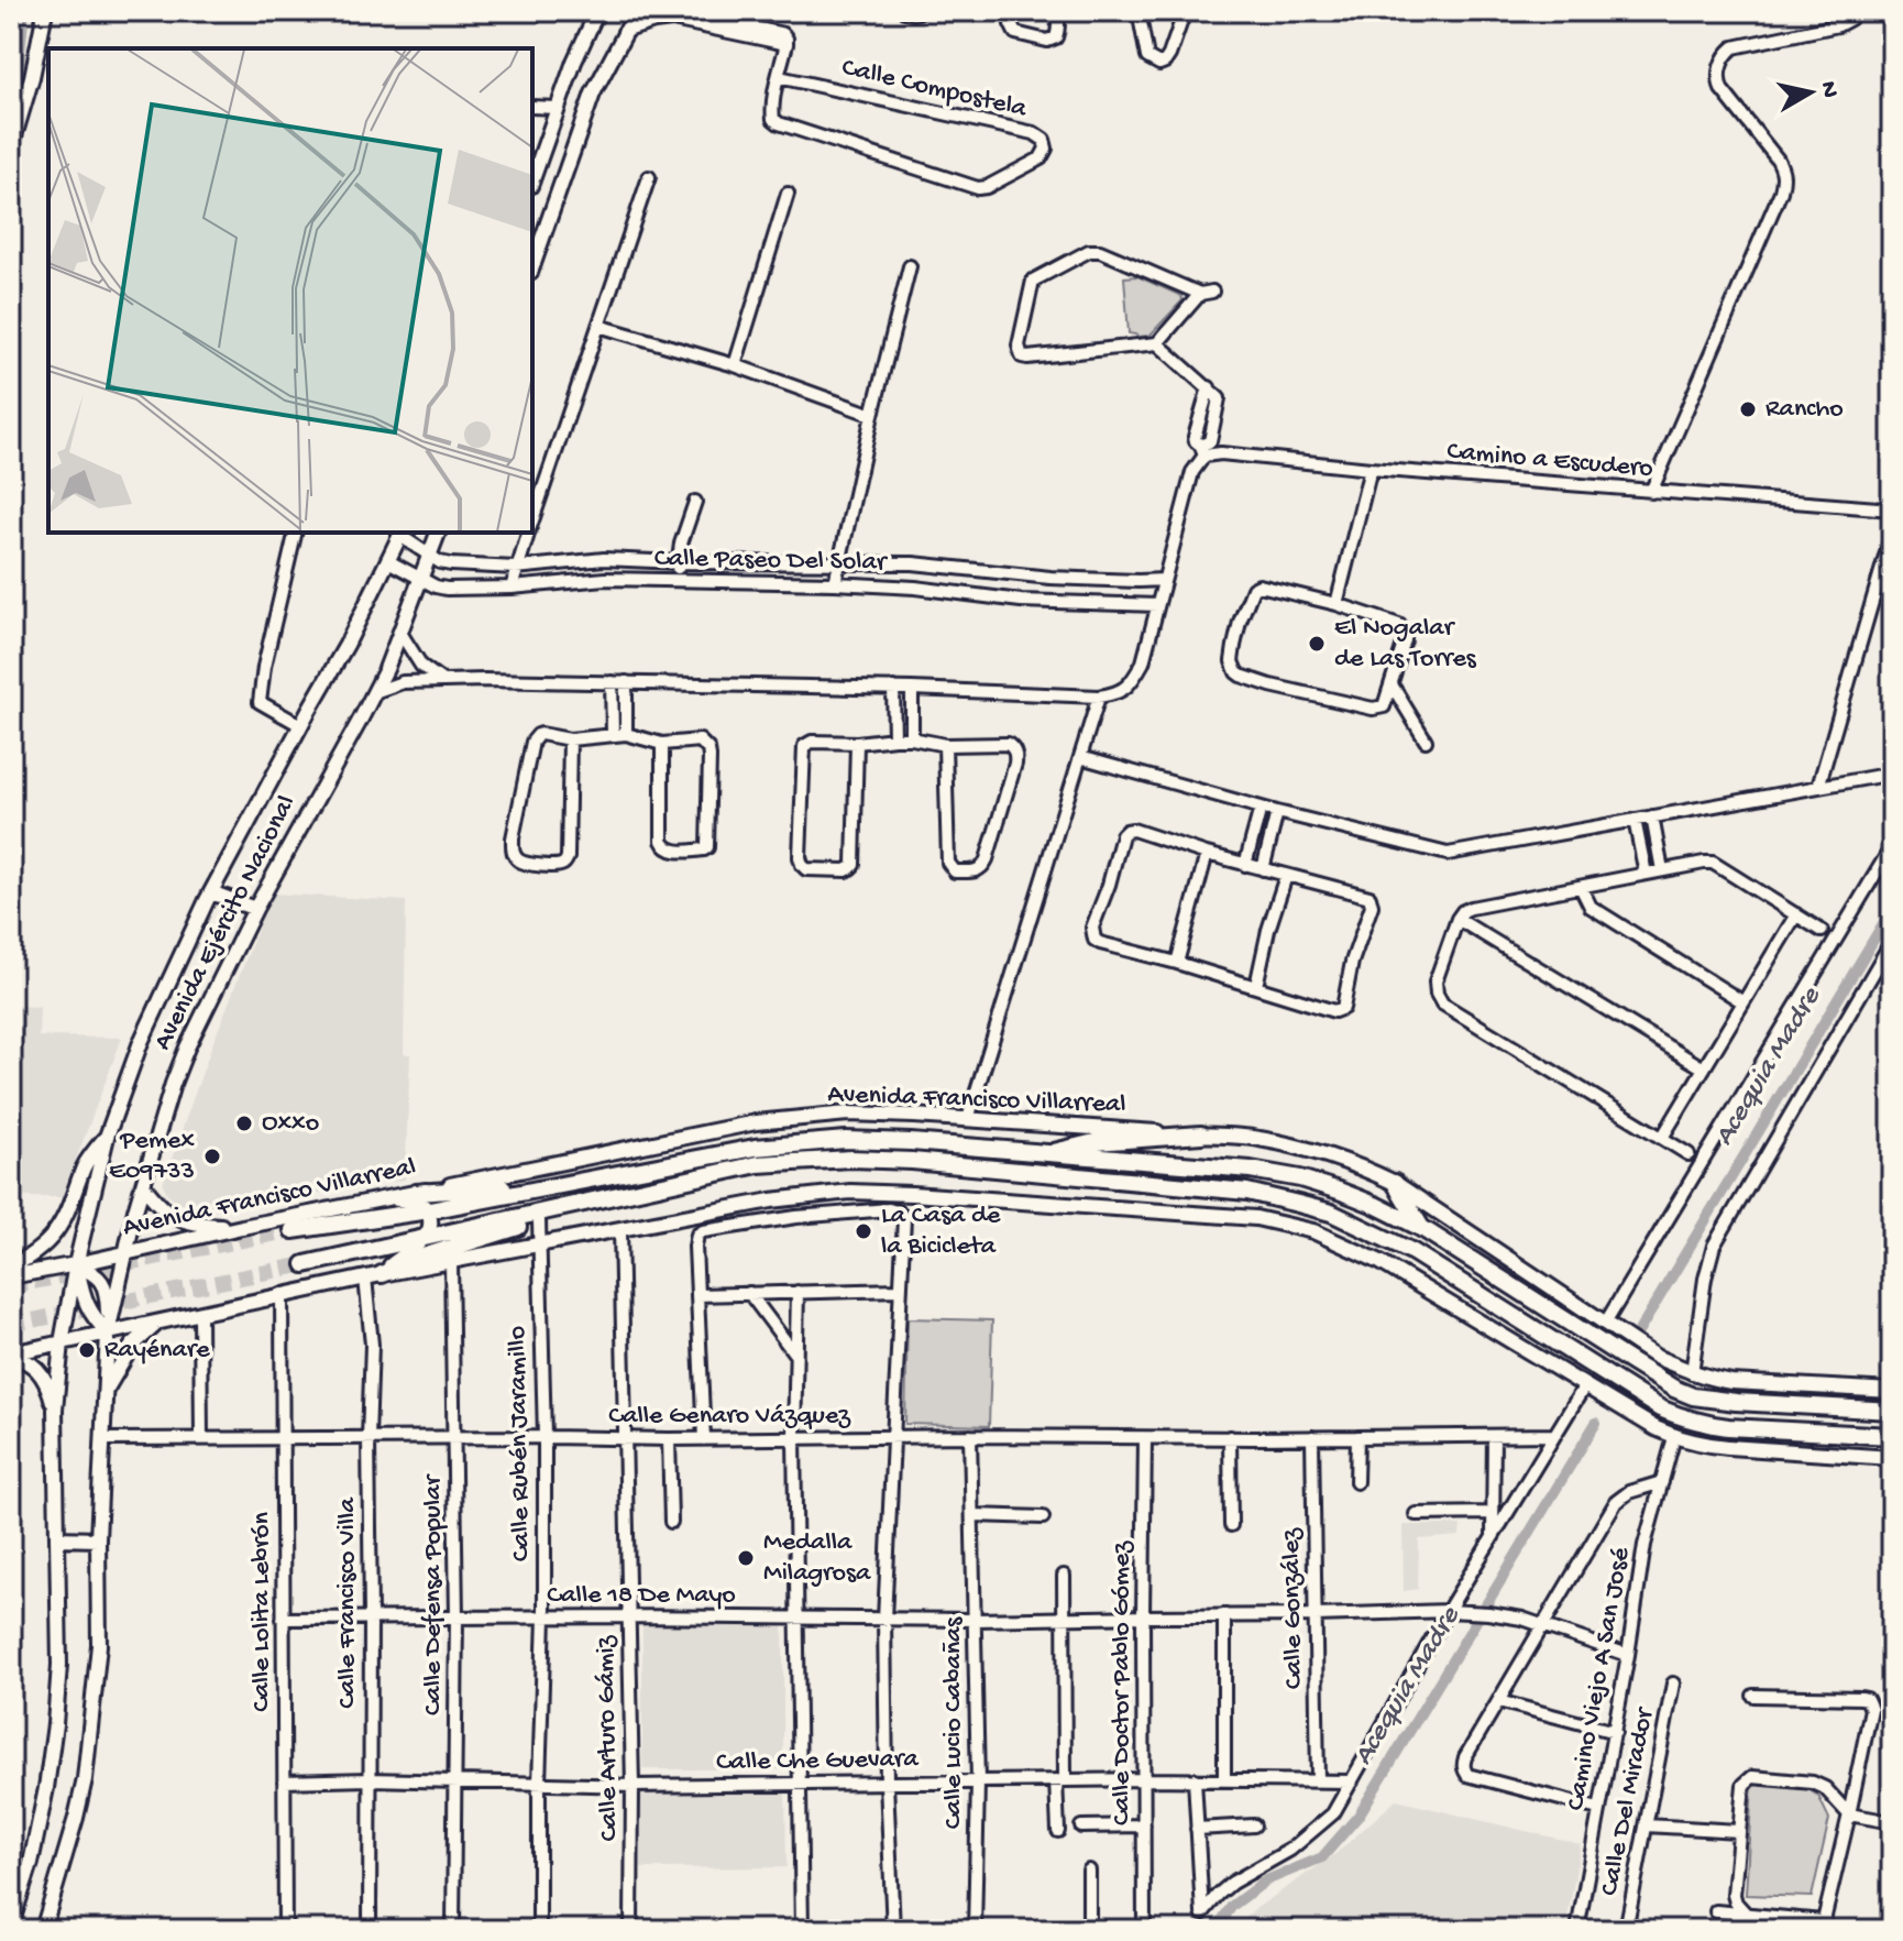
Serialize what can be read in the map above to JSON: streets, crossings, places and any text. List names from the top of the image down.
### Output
{
  "streets": {
    "highway": ["Avenida Francisco Villarreal"],
    "main road": ["Avenida Ejército Nacional"],
    "street": [
      "Calle Compostela",
      "Camino a Escudero",
      "Calle Paseo Del Solar",
      "Calle Genaro Vázquez",
      "Calle Rubén Jaramillo",
      "Calle Defensa Popular",
      "Calle 18 De Mayo",
      "Calle Francisco Villa",
      "Calle González",
      "Calle Lolita Lebrón",
      "Camino Viejo A San José",
      "Calle Doctor Pablo Gómez",
      "Calle Lucio Cabañas",
      "Calle Arturo Gámiz",
      "Calle Che Guevara",
      "Calle Del Mirador"
    ]
  },
  "crossings": [
    ["Calle Paseo Del Solar", "Avenida Ejército Nacional"],
    ["Avenida Ejército Nacional", "Avenida Francisco Villarreal"],
    ["Avenida Ejército Nacional", "Calle Genaro Vázquez"],
    ["Calle Genaro Vázquez", "Calle Rubén Jaramillo"],
    ["Calle Genaro Vázquez", "Calle Defensa Popular"],
    ["Calle Genaro Vázquez", "Calle Francisco Villa"],
    ["Calle Genaro Vázquez", "Calle González"],
    ["Calle Genaro Vázquez", "Calle Lolita Lebrón"],
    ["Calle Genaro Vázquez", "Calle Doctor Pablo Gómez"],
    ["Calle Genaro Vázquez", "Calle Lucio Cabañas"],
    ["Calle Genaro Vázquez", "Calle Arturo Gámiz"],
    ["Calle Rubén Jaramillo", "Calle 18 De Mayo"],
    ["Calle Rubén Jaramillo", "Calle Che Guevara"],
    ["Calle Defensa Popular", "Calle 18 De Mayo"],
    ["Calle Defensa Popular", "Calle Che Guevara"],
    ["Calle 18 De Mayo", "Calle Francisco Villa"],
    ["Calle 18 De Mayo", "Calle González"],
    ["Calle 18 De Mayo", "Calle Lolita Lebrón"],
    ["Calle 18 De Mayo", "Camino Viejo A San José"],
    ["Calle 18 De Mayo", "Calle Doctor Pablo Gómez"],
    ["Calle 18 De Mayo", "Calle Lucio Cabañas"],
    ["Calle 18 De Mayo", "Calle Arturo Gámiz"],
    ["Calle Francisco Villa", "Calle Che Guevara"],
    ["Calle González", "Calle Che Guevara"],
    ["Calle Lolita Lebrón", "Calle Che Guevara"],
    ["Calle Doctor Pablo Gómez", "Calle Che Guevara"],
    ["Calle Lucio Cabañas", "Calle Che Guevara"],
    ["Calle Arturo Gámiz", "Calle Che Guevara"]
  ],
  "water": ["Acequia Madre"],
  "places": [
    "Rancho",
    "El Nogalar de Las Torres",
    "Oxxo",
    "Pemex E09733",
    "La Casa de la Bicicleta",
    "Rayénare",
    "Medalla Milagrosa"
  ],
  "north": "right"
}
